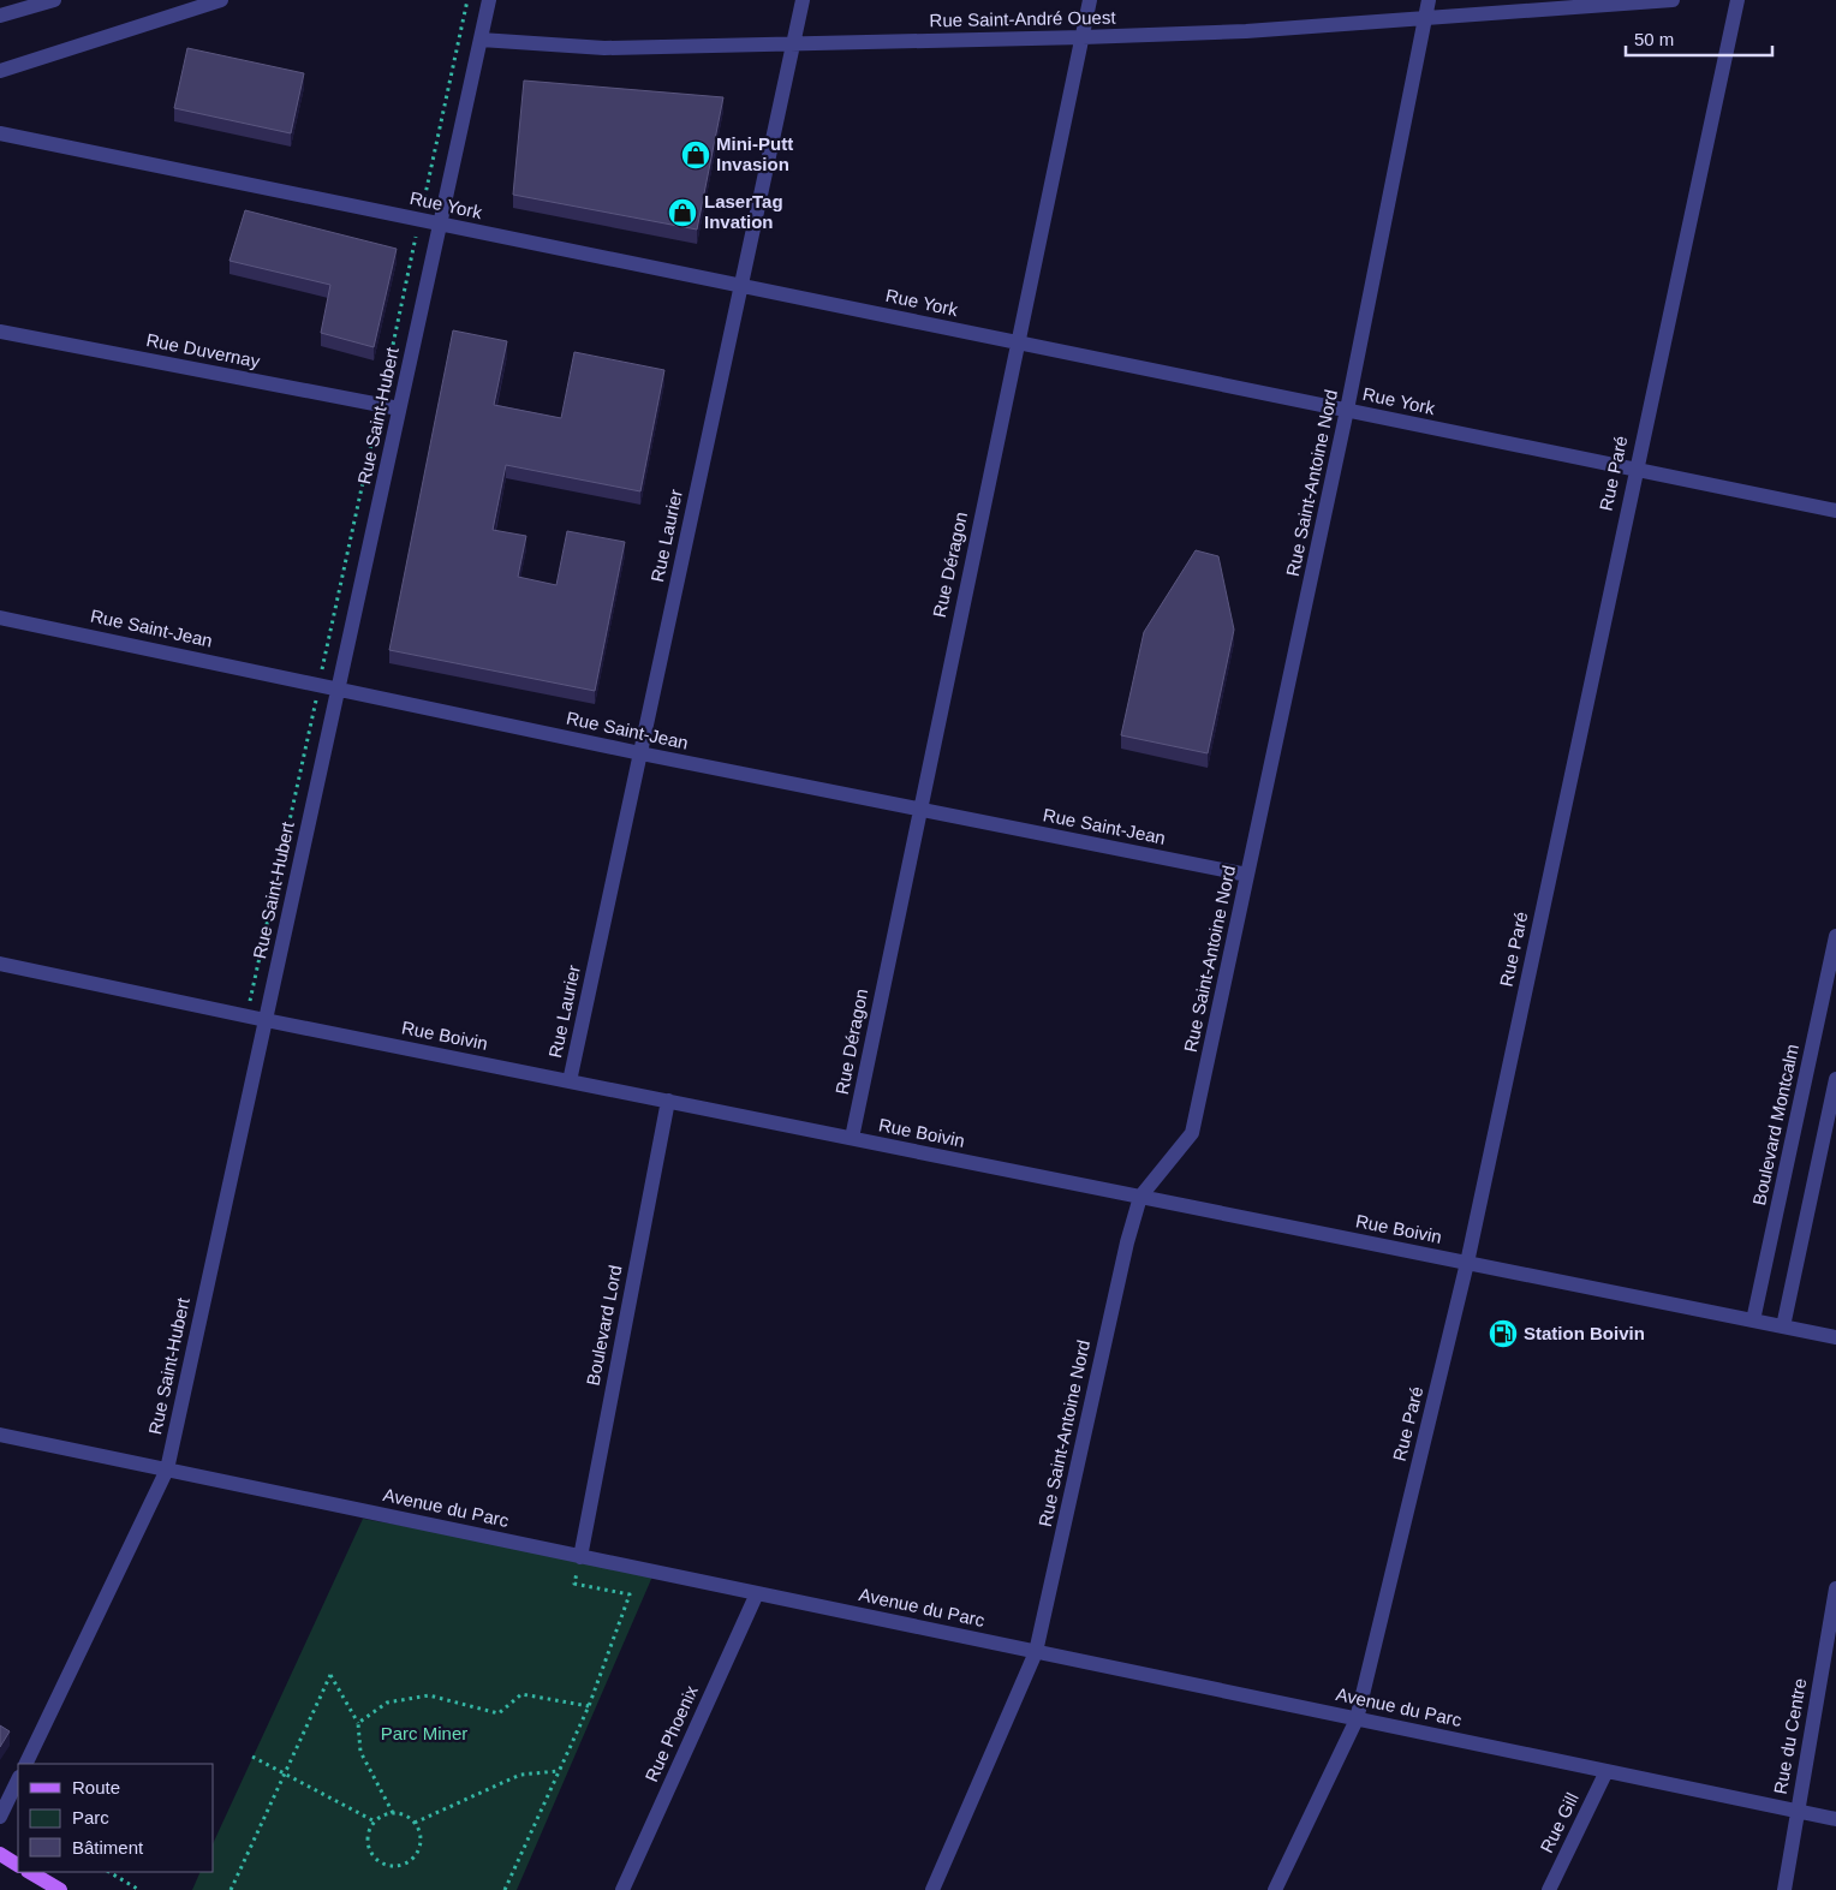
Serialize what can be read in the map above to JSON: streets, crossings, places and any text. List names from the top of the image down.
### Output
{
  "streets": {
    "street": [
      "Rue Saint-André Ouest",
      "Rue York",
      "Rue Duvernay",
      "Rue Saint-Hubert",
      "Rue Paré",
      "Rue Saint-Antoine Nord",
      "Rue Laurier",
      "Rue Déragon",
      "Rue Saint-Jean",
      "Rue Boivin",
      "Boulevard Montcalm",
      "Boulevard Lord",
      "Avenue du Parc",
      "Rue Phoenix",
      "Rue du Centre",
      "Rue Gill"
    ]
  },
  "crossings": [
    ["Rue Saint-André Ouest", "Rue Saint-Hubert"],
    ["Rue Saint-André Ouest", "Rue Saint-Antoine Nord"],
    ["Rue Saint-André Ouest", "Rue Laurier"],
    ["Rue Saint-André Ouest", "Rue Déragon"],
    ["Rue York", "Rue Saint-Hubert"],
    ["Rue York", "Rue Paré"],
    ["Rue York", "Rue Saint-Antoine Nord"],
    ["Rue York", "Rue Laurier"],
    ["Rue York", "Rue Déragon"],
    ["Rue Duvernay", "Rue Saint-Hubert"],
    ["Rue Saint-Hubert", "Rue Saint-Jean"],
    ["Rue Saint-Hubert", "Rue Boivin"],
    ["Rue Saint-Hubert", "Avenue du Parc"],
    ["Rue Paré", "Rue Boivin"],
    ["Rue Paré", "Avenue du Parc"],
    ["Rue Saint-Antoine Nord", "Rue Saint-Jean"],
    ["Rue Saint-Antoine Nord", "Rue Boivin"],
    ["Rue Saint-Antoine Nord", "Avenue du Parc"],
    ["Rue Laurier", "Rue Saint-Jean"],
    ["Rue Laurier", "Rue Boivin"],
    ["Rue Déragon", "Rue Saint-Jean"],
    ["Rue Déragon", "Rue Boivin"],
    ["Rue Boivin", "Boulevard Montcalm"],
    ["Rue Boivin", "Boulevard Lord"],
    ["Boulevard Lord", "Avenue du Parc"],
    ["Avenue du Parc", "Rue Phoenix"],
    ["Avenue du Parc", "Rue du Centre"],
    ["Avenue du Parc", "Rue Gill"]
  ],
  "parks": ["Parc Miner"],
  "places": {
    "shop": ["Mini-Putt Invasion", "LaserTag Invation"],
    "fuel station": ["Station Boivin"]
  },
  "legend": ["Route", "Parc", "Bâtiment"],
  "scale_bar": "50 m"
}
